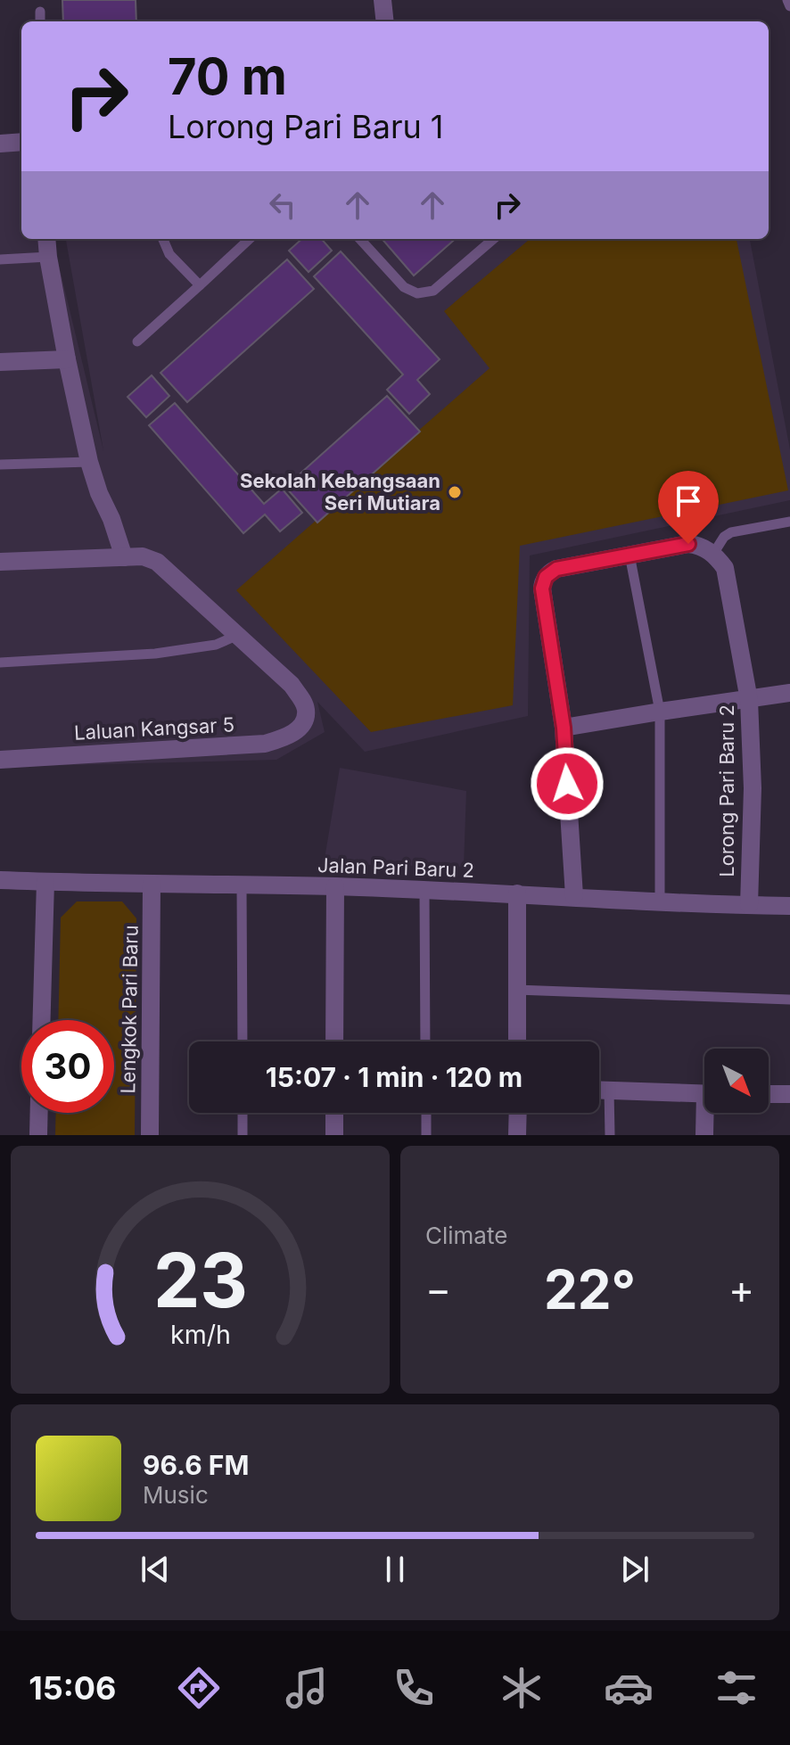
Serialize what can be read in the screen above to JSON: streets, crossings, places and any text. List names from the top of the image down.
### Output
{
  "streets": {
    "street": [
      "Laluan Kangsar 5",
      "Lorong Pari Baru 2",
      "Jalan Pari Baru 2",
      "Lengkok Pari Baru"
    ]
  },
  "crossings": [
    ["Lorong Pari Baru 2", "Jalan Pari Baru 2"],
    ["Jalan Pari Baru 2", "Lengkok Pari Baru"]
  ],
  "places": ["Sekolah Kebangsaan Seri Mutiara"],
  "north": "bottom right",
  "page": {
    "turn": ["70 m", "Lorong Pari Baru 1"],
    "limit": "30",
    "trip": "15:07 · 1 min · 120 m",
    "tile": "Climate",
    "heat": ["−", "22°", "+"],
    "song": ["96.6 FM", "Music"],
    "tabs": "15:06",
    "gauge": ["23", "km/h"]
  }
}
